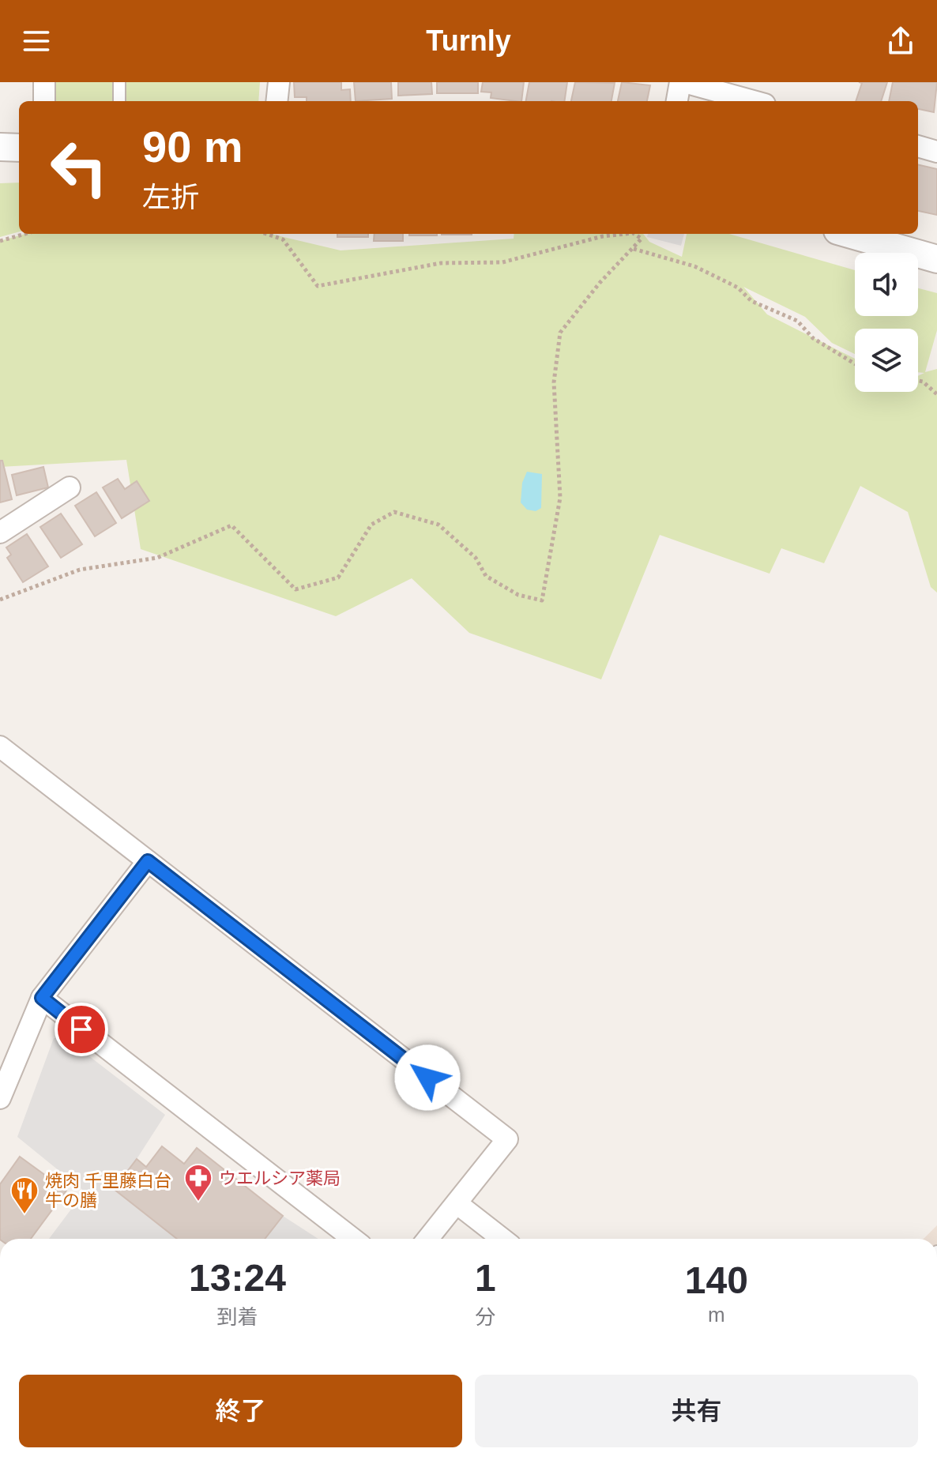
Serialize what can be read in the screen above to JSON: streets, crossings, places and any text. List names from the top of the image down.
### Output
{
  "places": {
    "pharmacy": ["ウエルシア薬局"],
    "restaurant": ["焼肉 千里藤白台 牛の膳"]
  },
  "page": {
    "header": "Turnly",
    "turn": ["90 m", "左折"],
    "eta": [
      "13:24",
      "到着",
      "1",
      "分",
      "140",
      "m"
    ],
    "buttons": ["終了", "共有"]
  }
}
